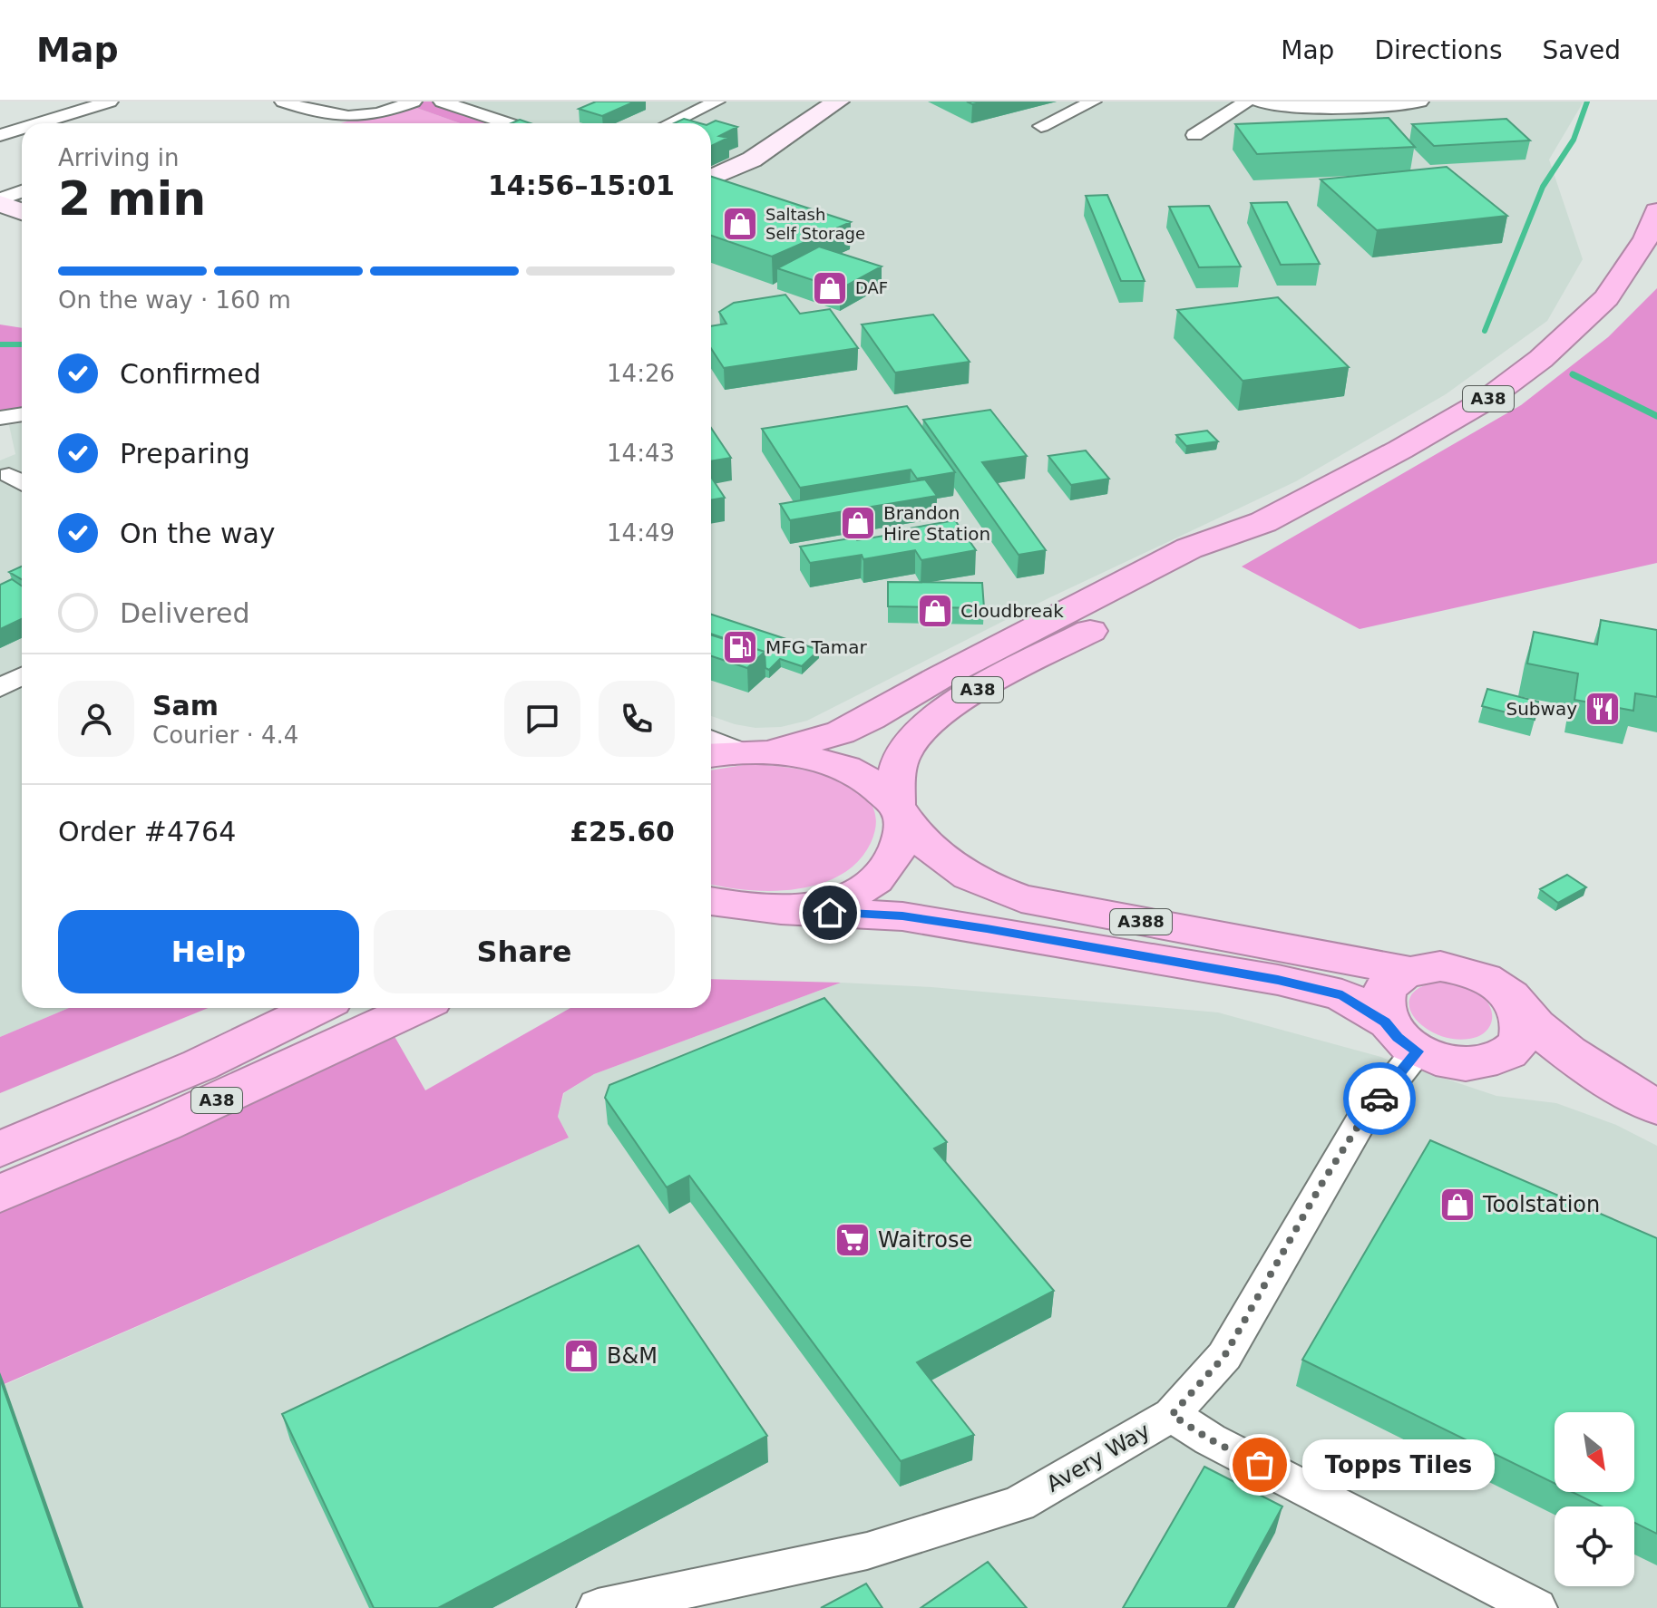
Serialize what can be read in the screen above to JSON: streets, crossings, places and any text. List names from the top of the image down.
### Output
{
  "streets": {
    "highway": ["A38", "A388"],
    "street": ["Avery Way"]
  },
  "crossings": [
    ["A38", "A388"],
    ["A388", "Avery Way"]
  ],
  "places": {
    "shop": [
      "Saltash Self Storage",
      "DAF",
      "Brandon Hire Station",
      "Cloudbreak",
      "Toolstation",
      "B&M"
    ],
    "fuel station": ["MFG Tamar"],
    "restaurant": ["Subway"],
    "supermarket": ["Waitrose"],
    "other": ["Topps Tiles"]
  },
  "north": "bottom right",
  "page": {
    "header": "Map",
    "nav": ["Map", "Directions", "Saved"],
    "heading": ["2 min", "Arriving in", "14:56–15:01"],
    "panel": [
      "Sam",
      "Courier · 4.4",
      "Order #4764",
      "£25.60"
    ],
    "bar": "On the way · 160 m",
    "list": [
      ["Confirmed", "14:26"],
      ["Preparing", "14:43"],
      ["On the way", "14:49"],
      "Delivered"
    ],
    "buttons": ["Help", "Share"],
    "bubble": "Topps Tiles"
  }
}
